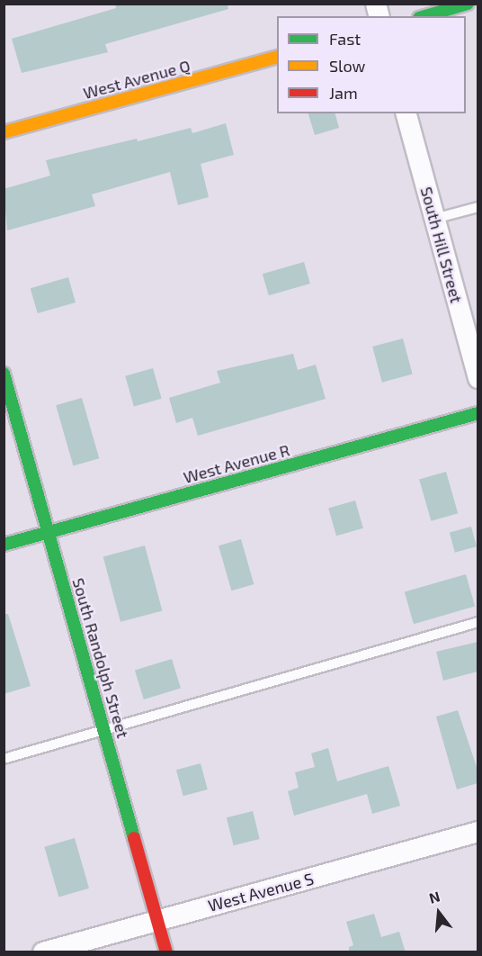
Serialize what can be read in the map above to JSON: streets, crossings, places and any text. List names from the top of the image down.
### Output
{
  "streets": {
    "street": [
      "West Avenue Q",
      "South Hill Street",
      "West Avenue R",
      "South Randolph Street",
      "West Avenue S"
    ]
  },
  "crossings": [
    ["West Avenue R", "South Randolph Street"],
    ["South Randolph Street", "West Avenue S"]
  ],
  "legend": ["Fast", "Slow", "Jam"],
  "north": "top"
}
